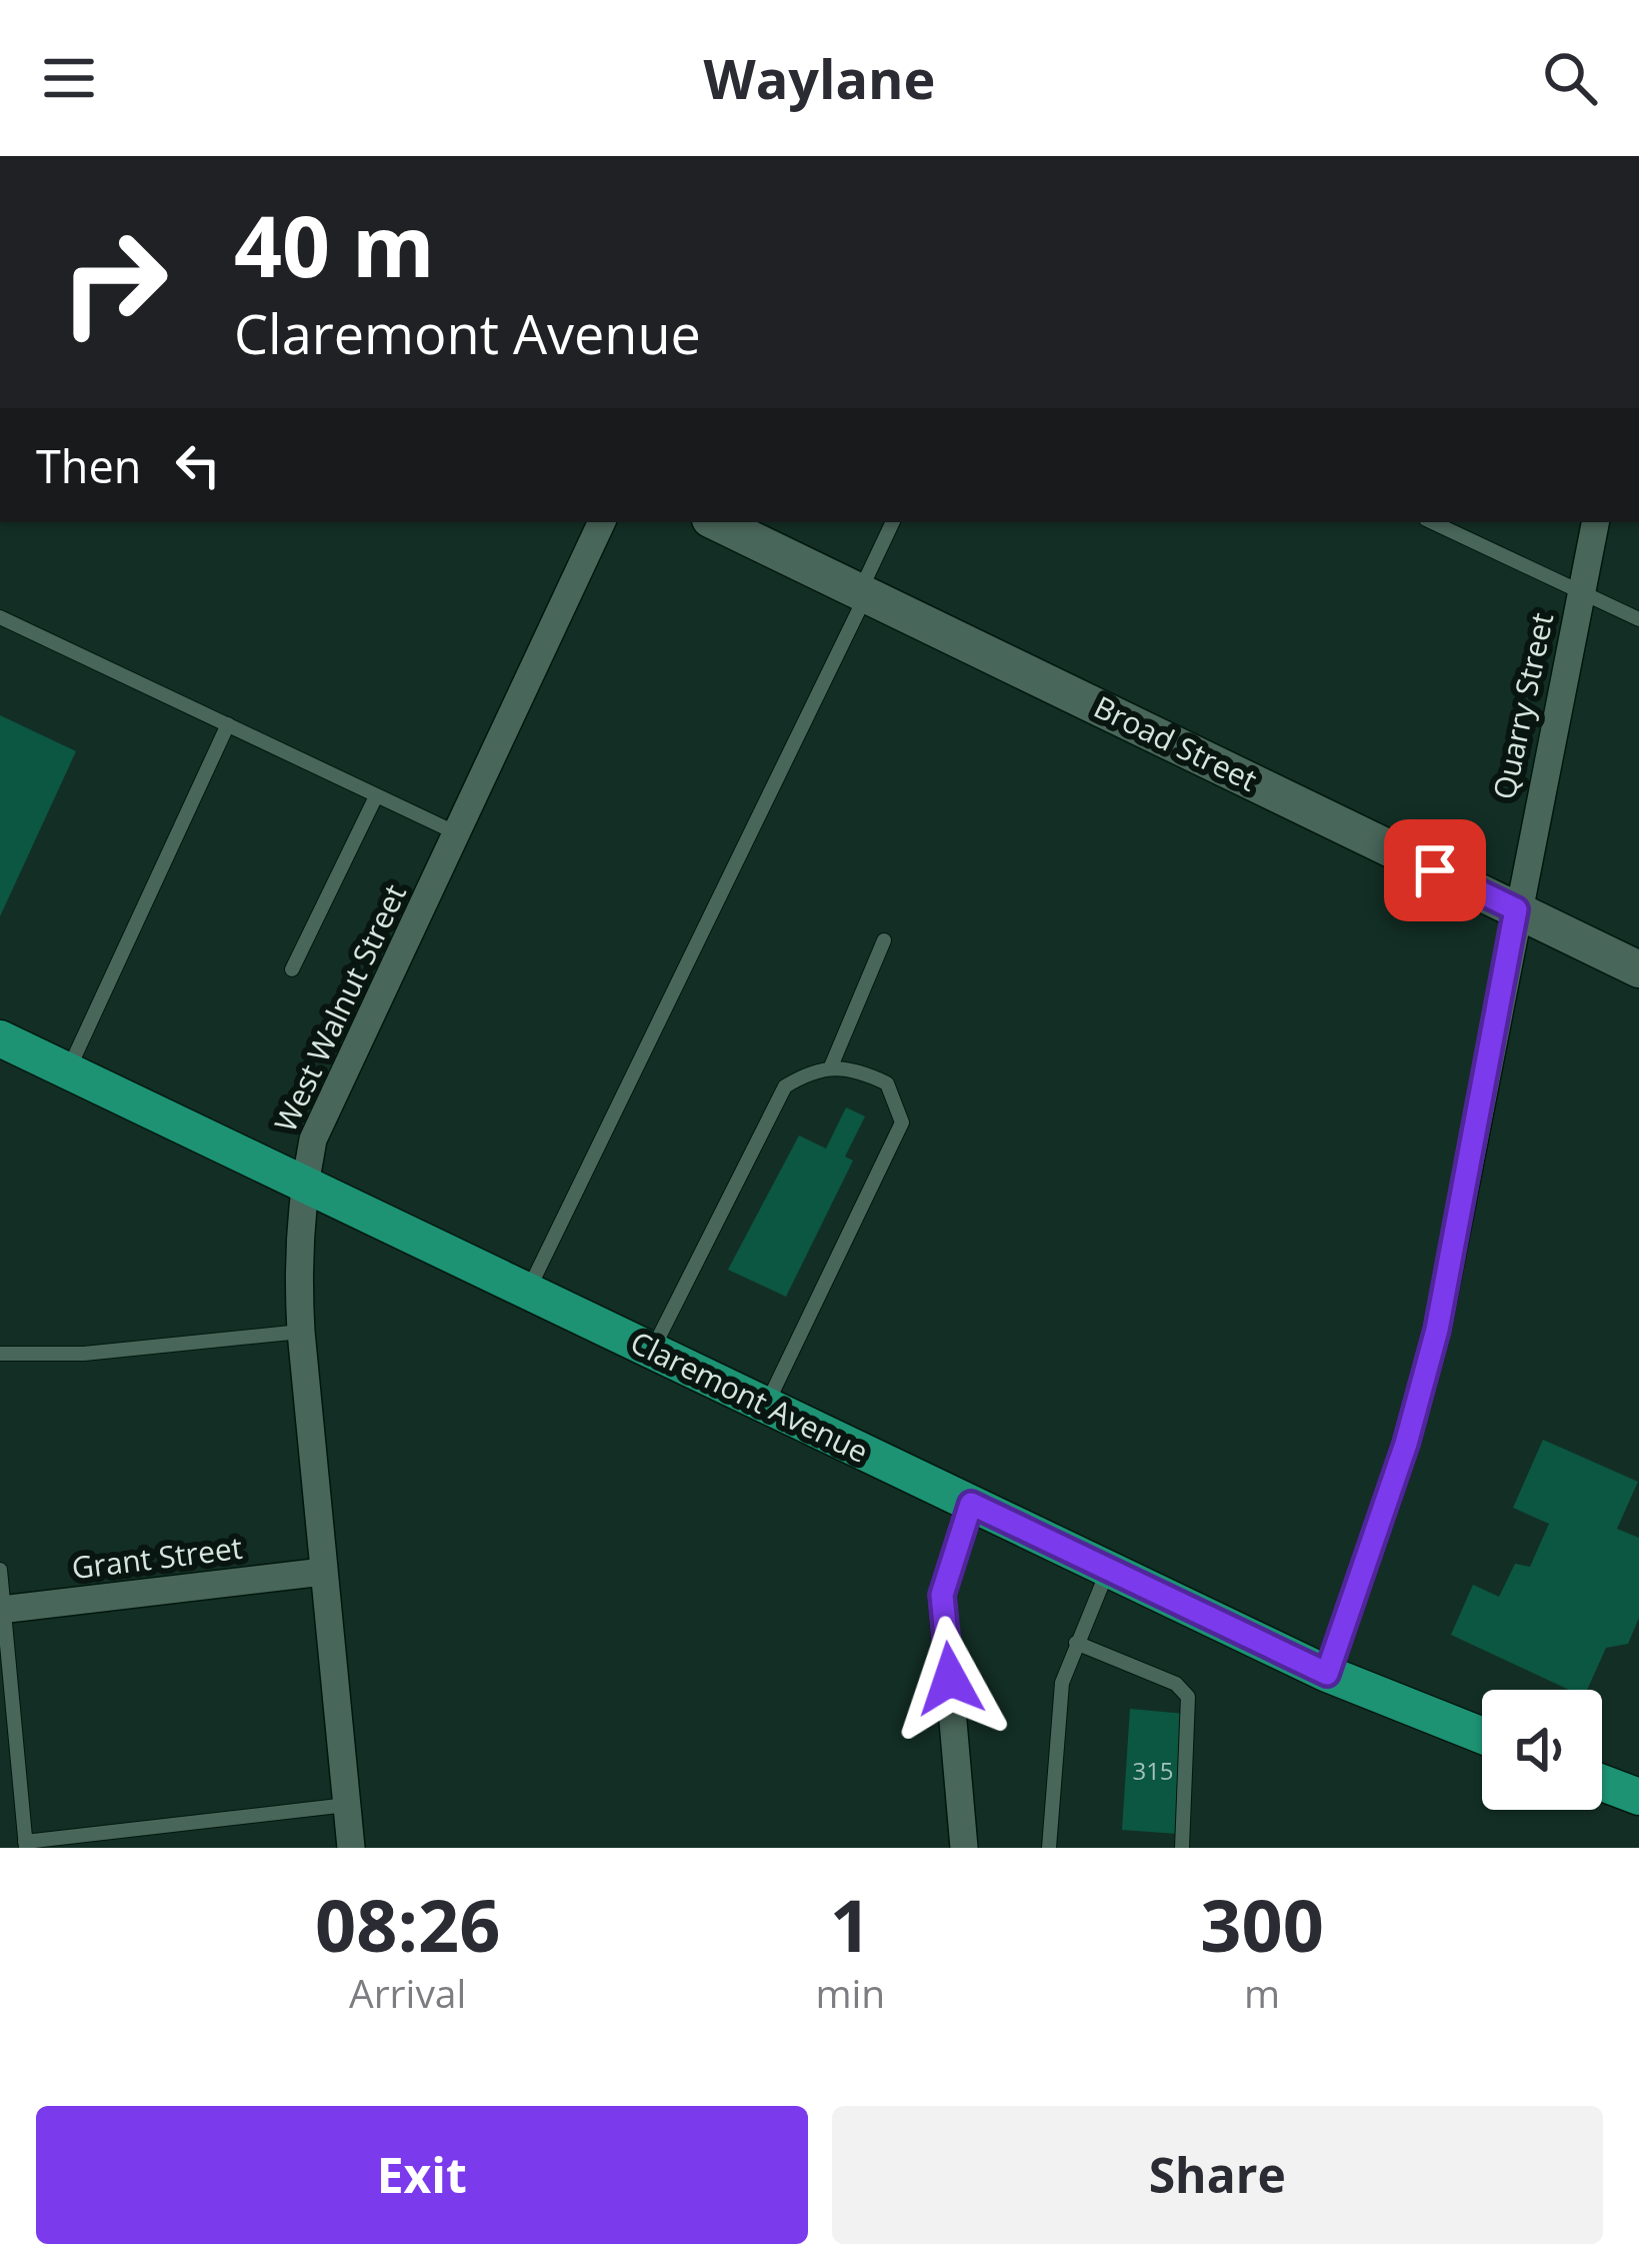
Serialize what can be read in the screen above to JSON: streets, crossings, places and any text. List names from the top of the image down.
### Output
{
  "streets": {
    "main road": ["Claremont Avenue"],
    "street": [
      "Quarry Street",
      "Broad Street",
      "West Walnut Street",
      "Grant Street"
    ]
  },
  "crossings": [
    ["Quarry Street", "Broad Street"],
    ["Quarry Street", "Claremont Avenue"],
    ["West Walnut Street", "Claremont Avenue"],
    ["West Walnut Street", "Grant Street"]
  ],
  "house_numbers": ["315"],
  "page": {
    "header": "Waylane",
    "turn": ["40 m", "Claremont Avenue"],
    "then": "Then",
    "eta": [
      "08:26",
      "Arrival",
      "1",
      "min",
      "300",
      "m"
    ],
    "buttons": ["Exit", "Share"]
  }
}
